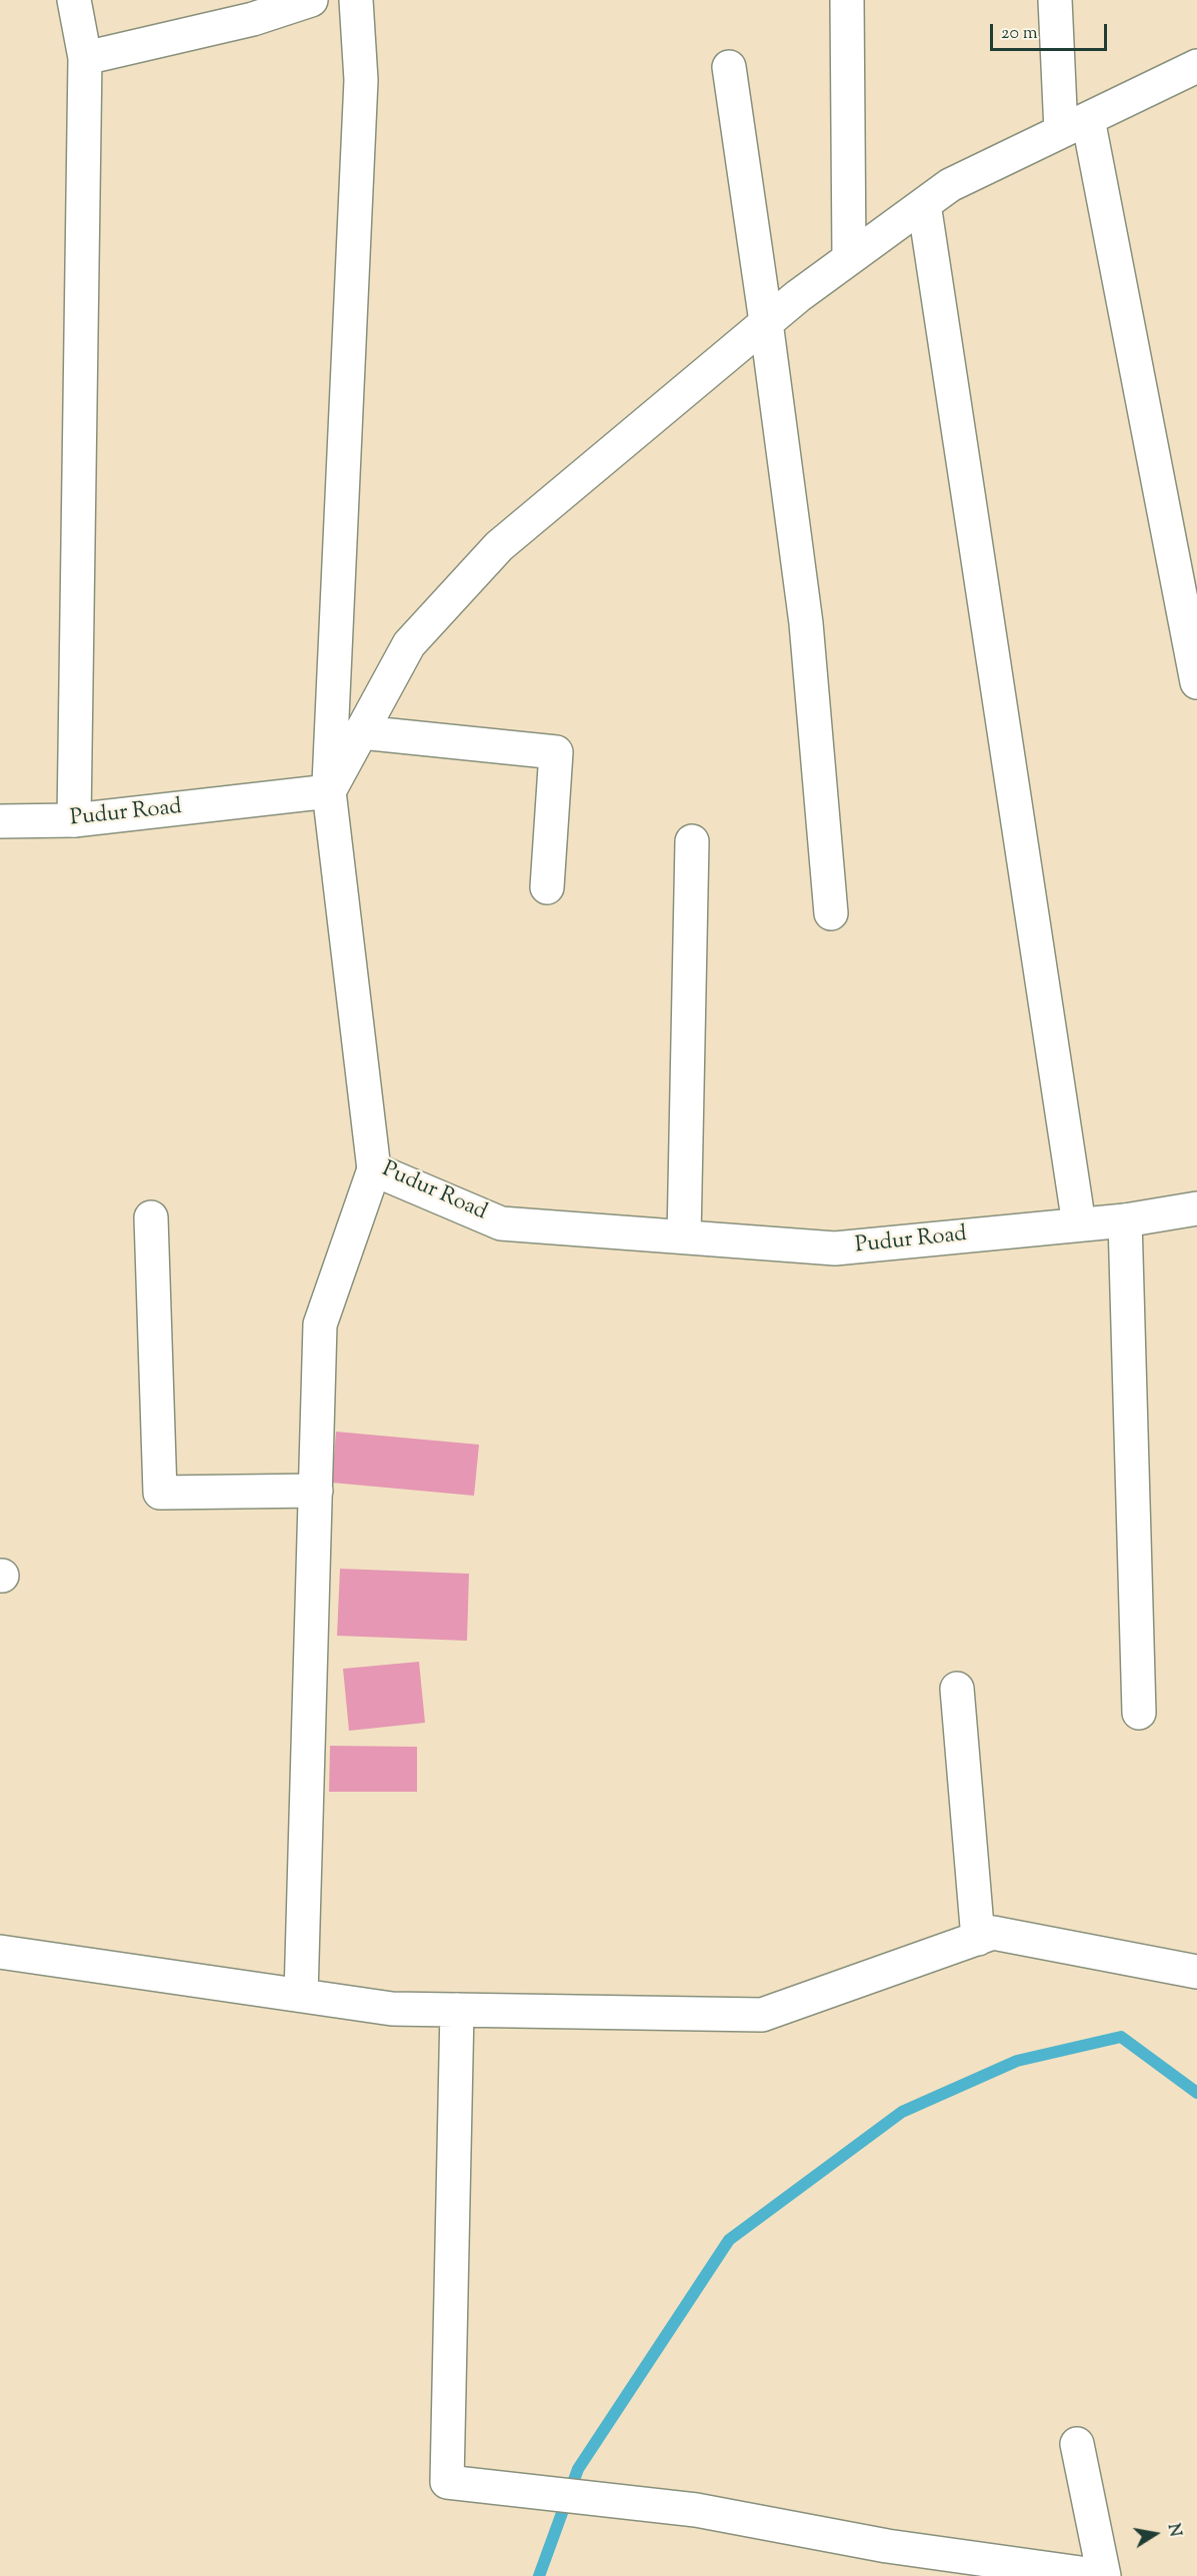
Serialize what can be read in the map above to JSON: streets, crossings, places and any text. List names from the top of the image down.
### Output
{
  "streets": {
    "street": ["Pudur Road"]
  },
  "scale_bar": "20 m",
  "north": "right"
}
